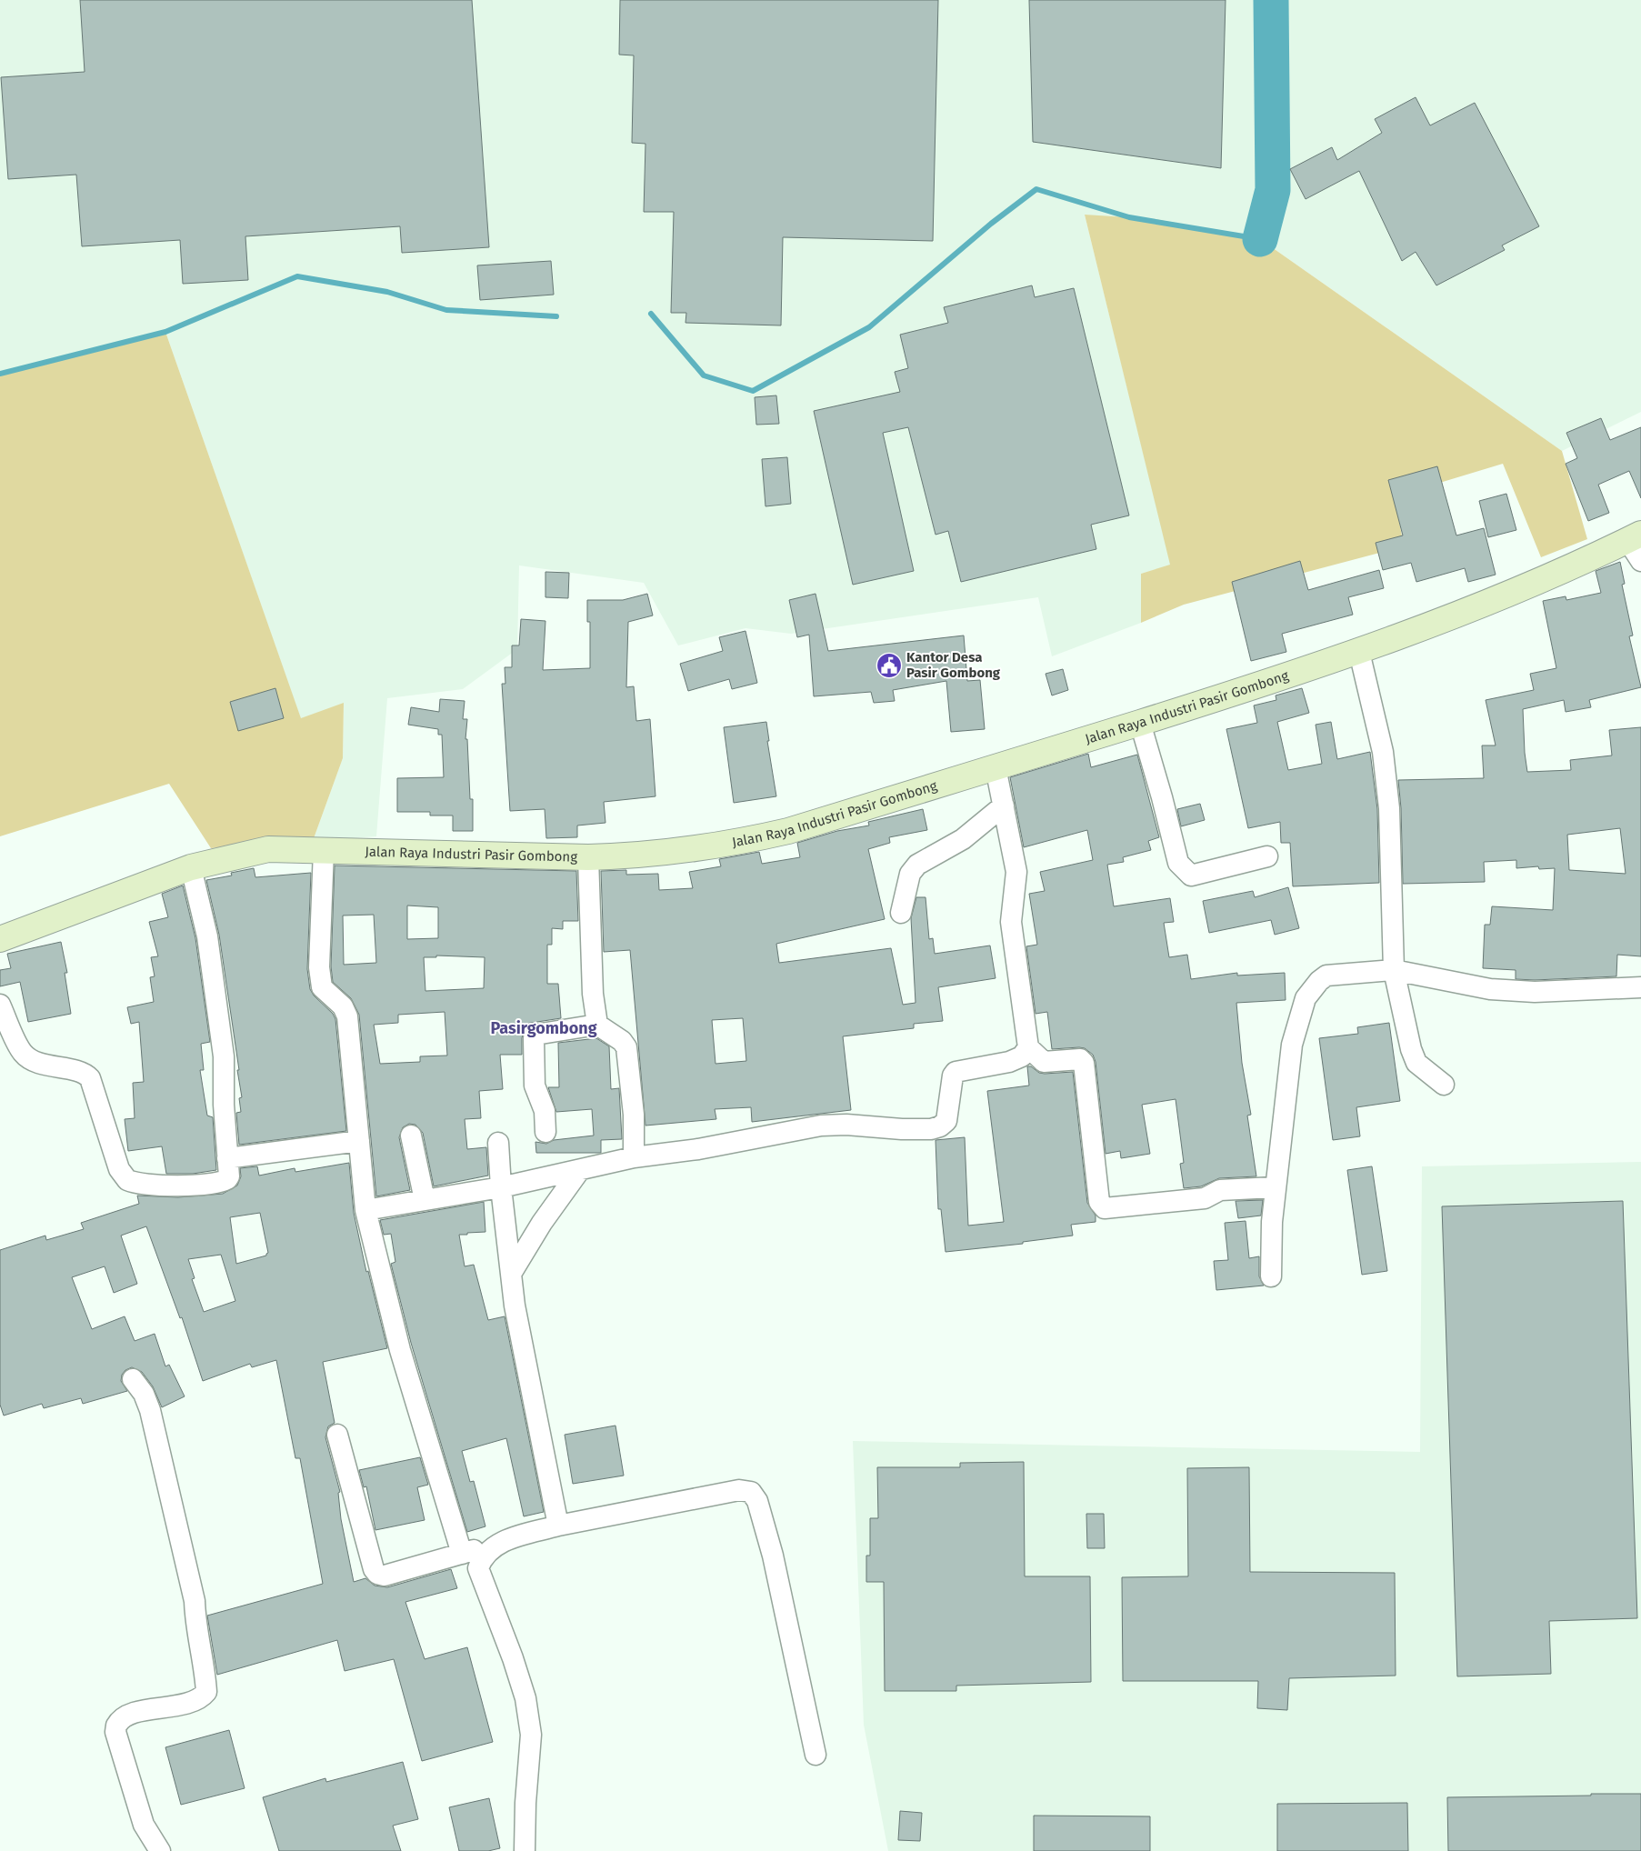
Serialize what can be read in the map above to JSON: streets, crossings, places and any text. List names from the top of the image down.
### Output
{
  "streets": {
    "main road": ["Jalan Raya Industri Pasir Gombong"]
  },
  "districts": ["Pasirgombong"],
  "places": {
    "public building": ["Kantor Desa Pasir Gombong"]
  }
}
